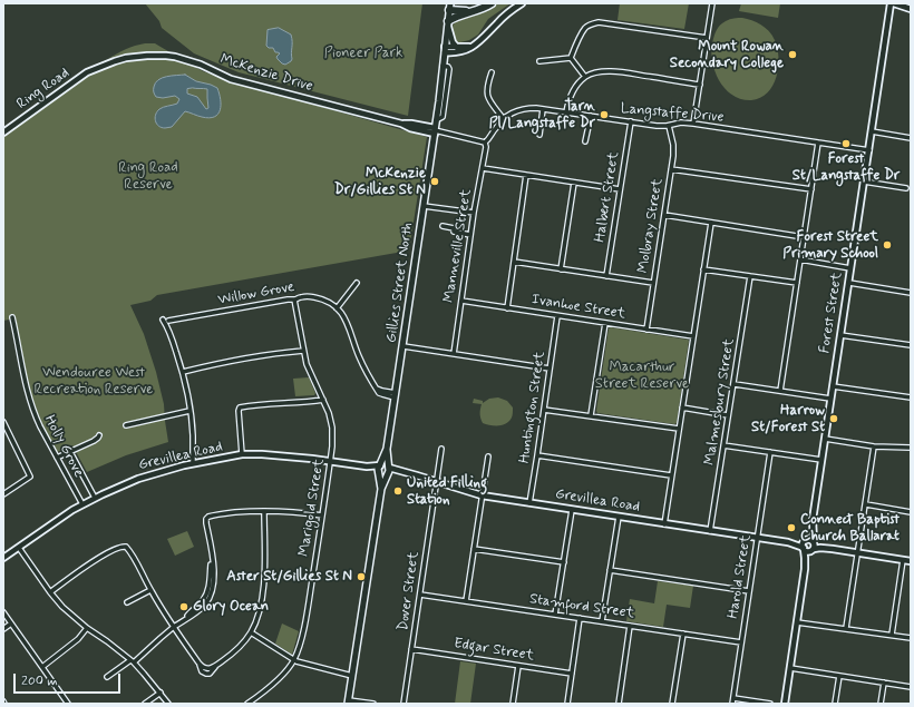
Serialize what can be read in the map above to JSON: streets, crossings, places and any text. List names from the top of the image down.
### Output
{
  "streets": {
    "main road": ["Gillies Street North"],
    "street": [
      "McKenzie Drive",
      "Ring Road",
      "Langstaffe Drive",
      "Halbert Street",
      "Molbray Street",
      "Manneville Street",
      "Willow Grove",
      "Ivanhoe Street",
      "Forest Street",
      "Malmesbury Street",
      "Huntington Street",
      "Holly Grove",
      "Grevillea Road",
      "Marigold Street",
      "Harold Street",
      "Dover Street",
      "Stamford Street",
      "Edgar Street"
    ]
  },
  "crossings": [
    ["McKenzie Drive", "Ring Road"],
    ["McKenzie Drive", "Gillies Street North"],
    ["Langstaffe Drive", "Halbert Street"],
    ["Langstaffe Drive", "Molbray Street"],
    ["Langstaffe Drive", "Manneville Street"],
    ["Langstaffe Drive", "Forest Street"],
    ["Molbray Street", "Ivanhoe Street"],
    ["Manneville Street", "Ivanhoe Street"],
    ["Gillies Street North", "Willow Grove"],
    ["Gillies Street North", "Grevillea Road"],
    ["Willow Grove", "Marigold Street"],
    ["Ivanhoe Street", "Huntington Street"],
    ["Malmesbury Street", "Grevillea Road"],
    ["Huntington Street", "Grevillea Road"],
    ["Holly Grove", "Grevillea Road"],
    ["Grevillea Road", "Marigold Street"],
    ["Grevillea Road", "Harold Street"],
    ["Grevillea Road", "Dover Street"],
    ["Harold Street", "Stamford Street"],
    ["Dover Street", "Stamford Street"],
    ["Dover Street", "Edgar Street"]
  ],
  "parks": [
    "Pioneer Park",
    "Ring Road Reserve",
    "Macarthur Street Reserve",
    "Wendouree West Recreation Reserve"
  ],
  "places": [
    "Mount Rowan Secondary College",
    "Tarn Pl/Langstaffe Dr",
    "Forest St/Langstaffe Dr",
    "McKenzie Dr/Gillies St N",
    "Forest Street Primary School",
    "Harrow St/Forest St",
    "United Filling Station",
    "Connect Baptist Church Ballarat",
    "Aster St/Gillies St N",
    "Glory Ocean"
  ],
  "scale_bar": "200 m"
}
